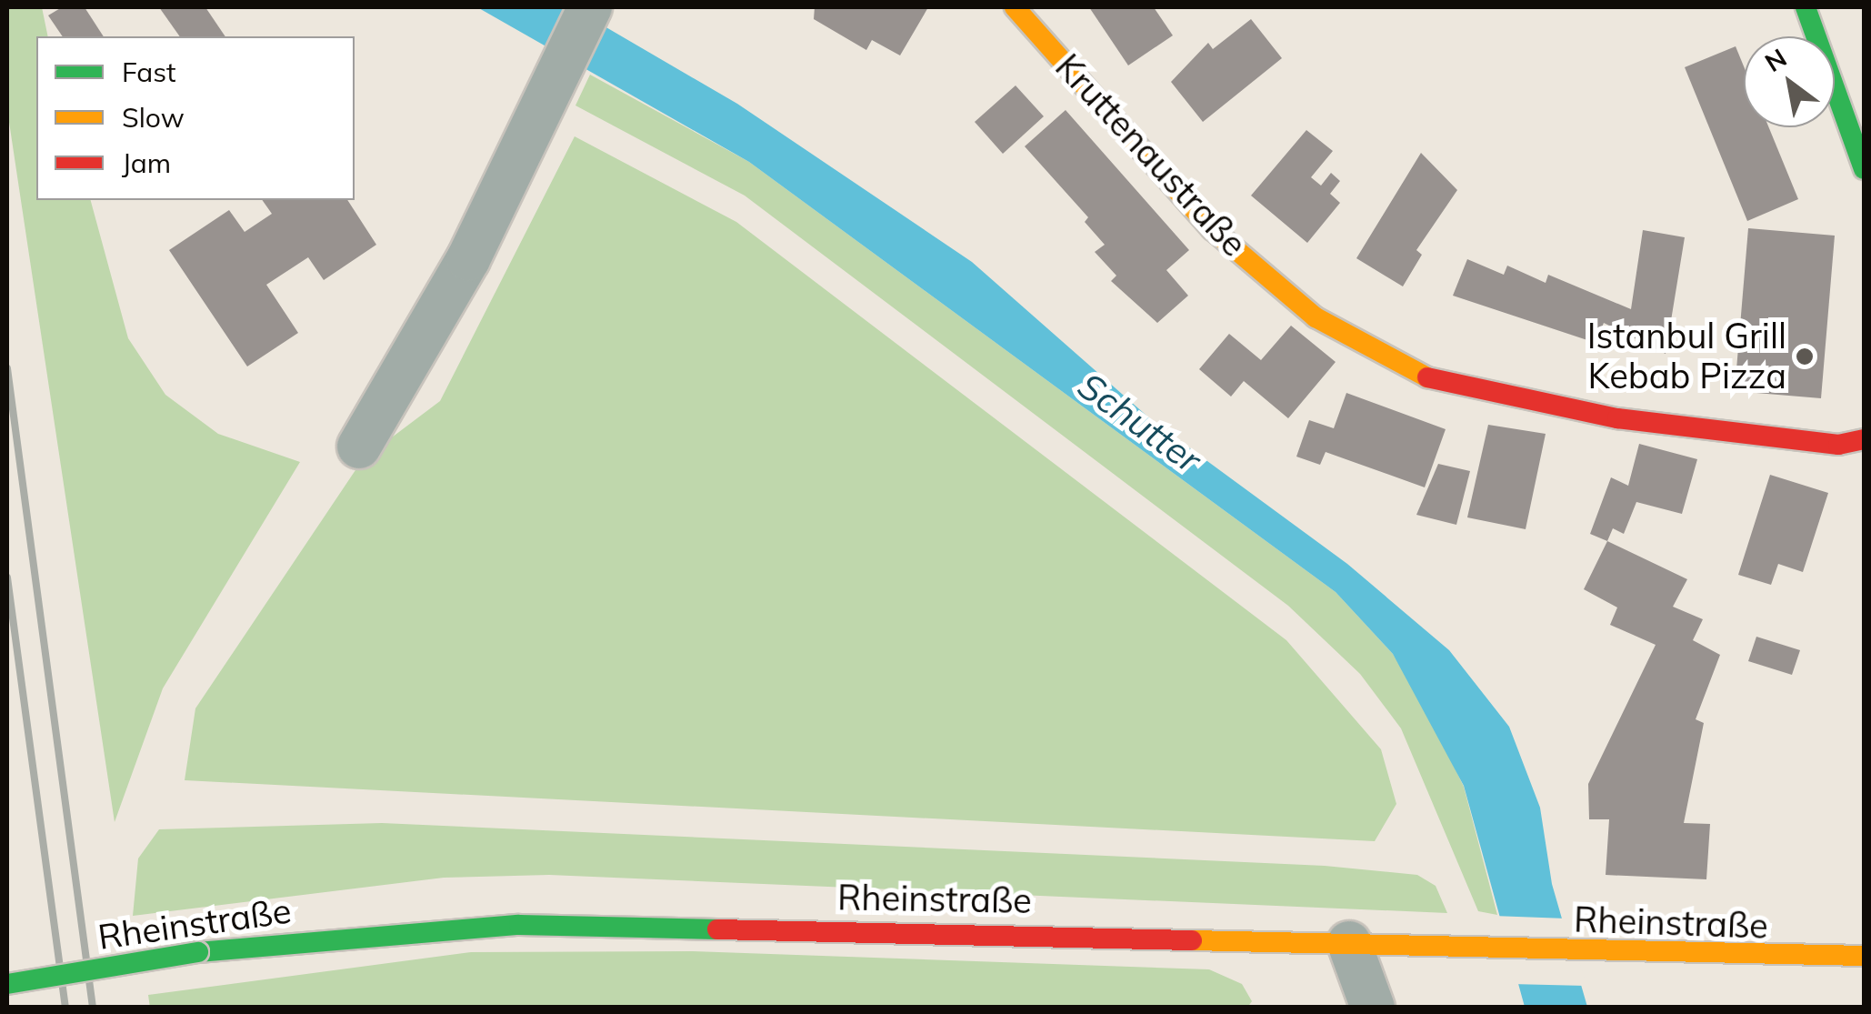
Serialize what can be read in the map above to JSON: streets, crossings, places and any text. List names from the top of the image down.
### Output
{
  "streets": {
    "main road": ["Kruttenaustraße", "Rheinstraße"]
  },
  "water": ["Schutter"],
  "places": ["Istanbul Grill Kebab Pizza"],
  "legend": ["Fast", "Slow", "Jam"],
  "north": "top left"
}
